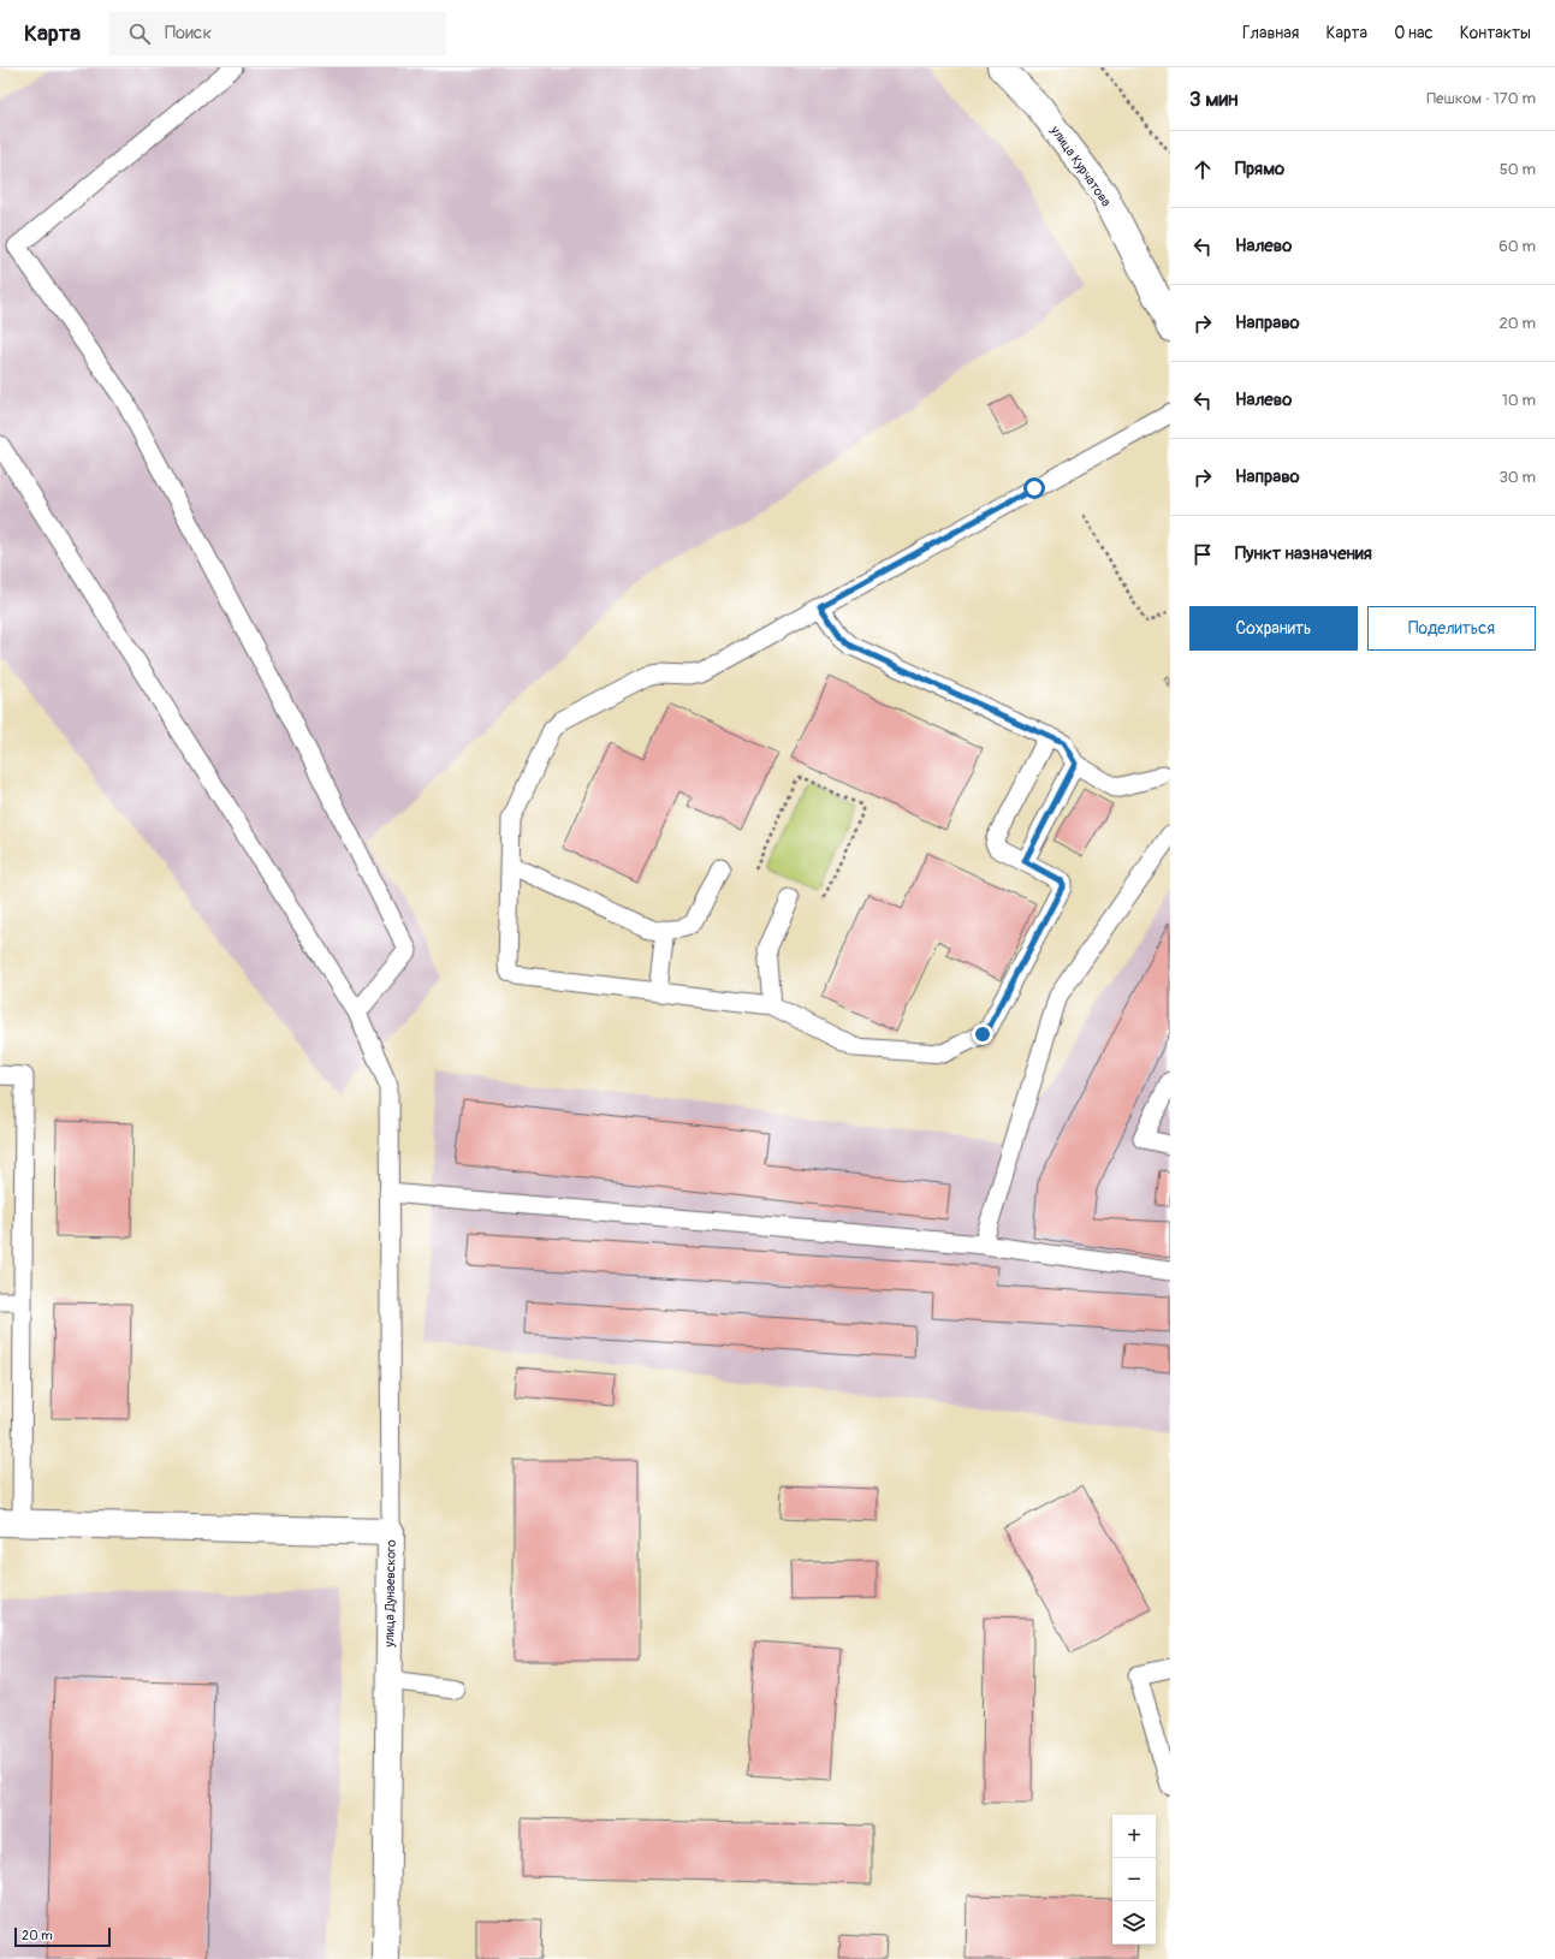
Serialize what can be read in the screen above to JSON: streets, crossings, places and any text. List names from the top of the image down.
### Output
{
  "streets": {
    "street": ["улица Курчатова", "улица Дунаевского"]
  },
  "scale_bar": "20 m",
  "page": {
    "header": "Карта",
    "search": "Поиск",
    "nav": [
      "Главная",
      "Карта",
      "О нас",
      "Контакты"
    ],
    "heading": ["3 мин", "Пешком · 170 m"],
    "list": [
      ["Прямо", "50 m"],
      ["Налево", "60 m"],
      ["Направо", "20 m"],
      ["Налево", "10 m"],
      ["Направо", "30 m"],
      "Пункт назначения"
    ],
    "buttons": ["Сохранить", "Поделиться"],
    "map_buttons": ["+", "−"],
    "scale": "20 m"
  }
}
